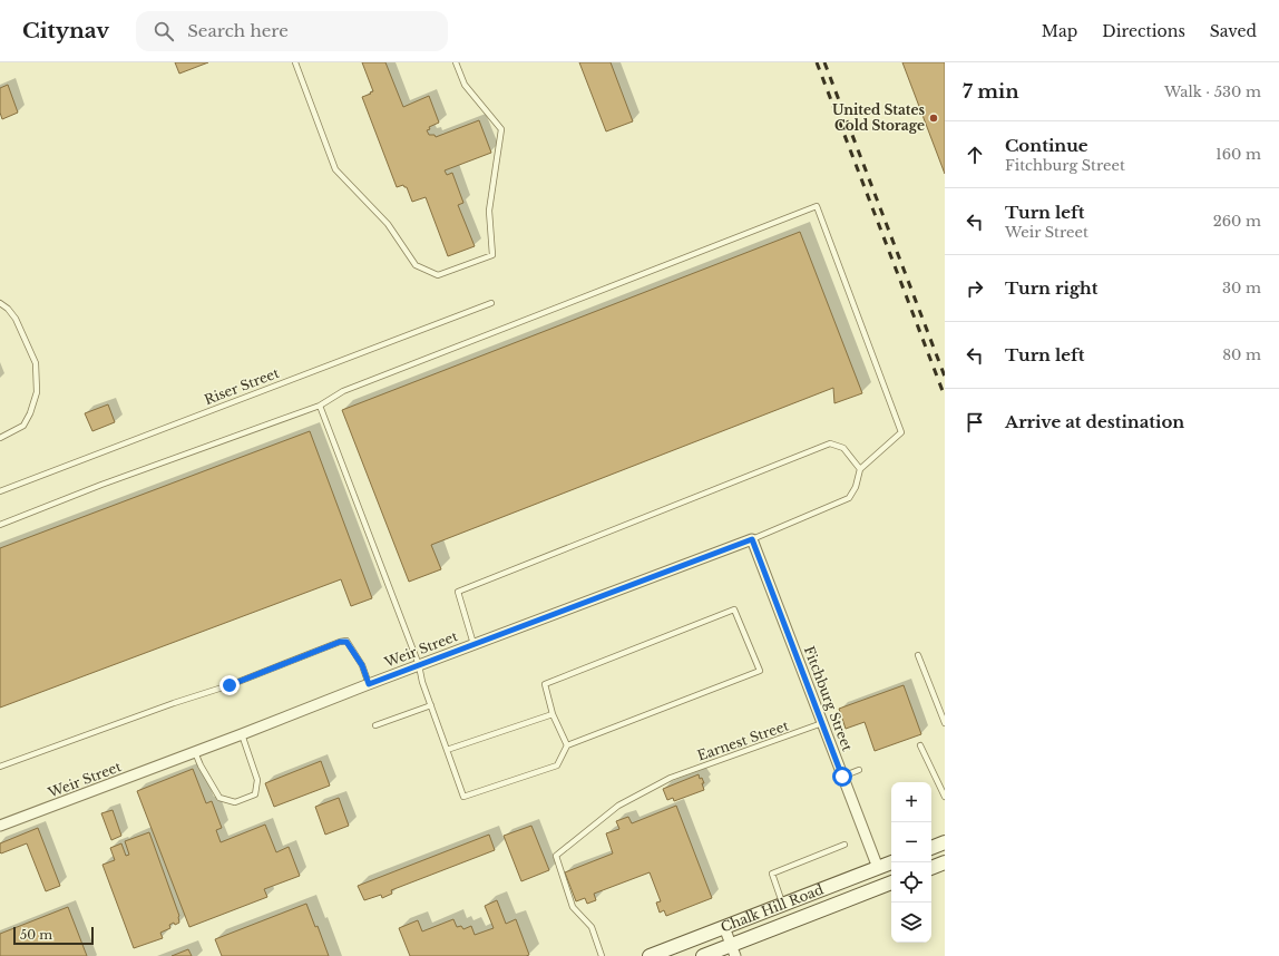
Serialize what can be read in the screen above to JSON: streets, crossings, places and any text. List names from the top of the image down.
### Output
{
  "streets": {
    "street": ["Weir Street", "Fitchburg Street", "Chalk Hill Road"],
    "lane": ["Riser Street", "Earnest Street"]
  },
  "crossings": [
    ["Weir Street", "Fitchburg Street"],
    ["Fitchburg Street", "Earnest Street"],
    ["Fitchburg Street", "Chalk Hill Road"]
  ],
  "places": ["United States Cold Storage"],
  "scale_bar": "50 m",
  "page": {
    "header": "Citynav",
    "search": "Search here",
    "nav": ["Map", "Directions", "Saved"],
    "heading": ["7 min", "Walk · 530 m"],
    "list": [
      ["Continue", "Fitchburg Street", "160 m"],
      ["Turn left", "Weir Street", "260 m"],
      ["Turn right", "30 m"],
      ["Turn left", "80 m"],
      "Arrive at destination"
    ],
    "map_buttons": ["+", "−"],
    "scale": "50 m"
  }
}
